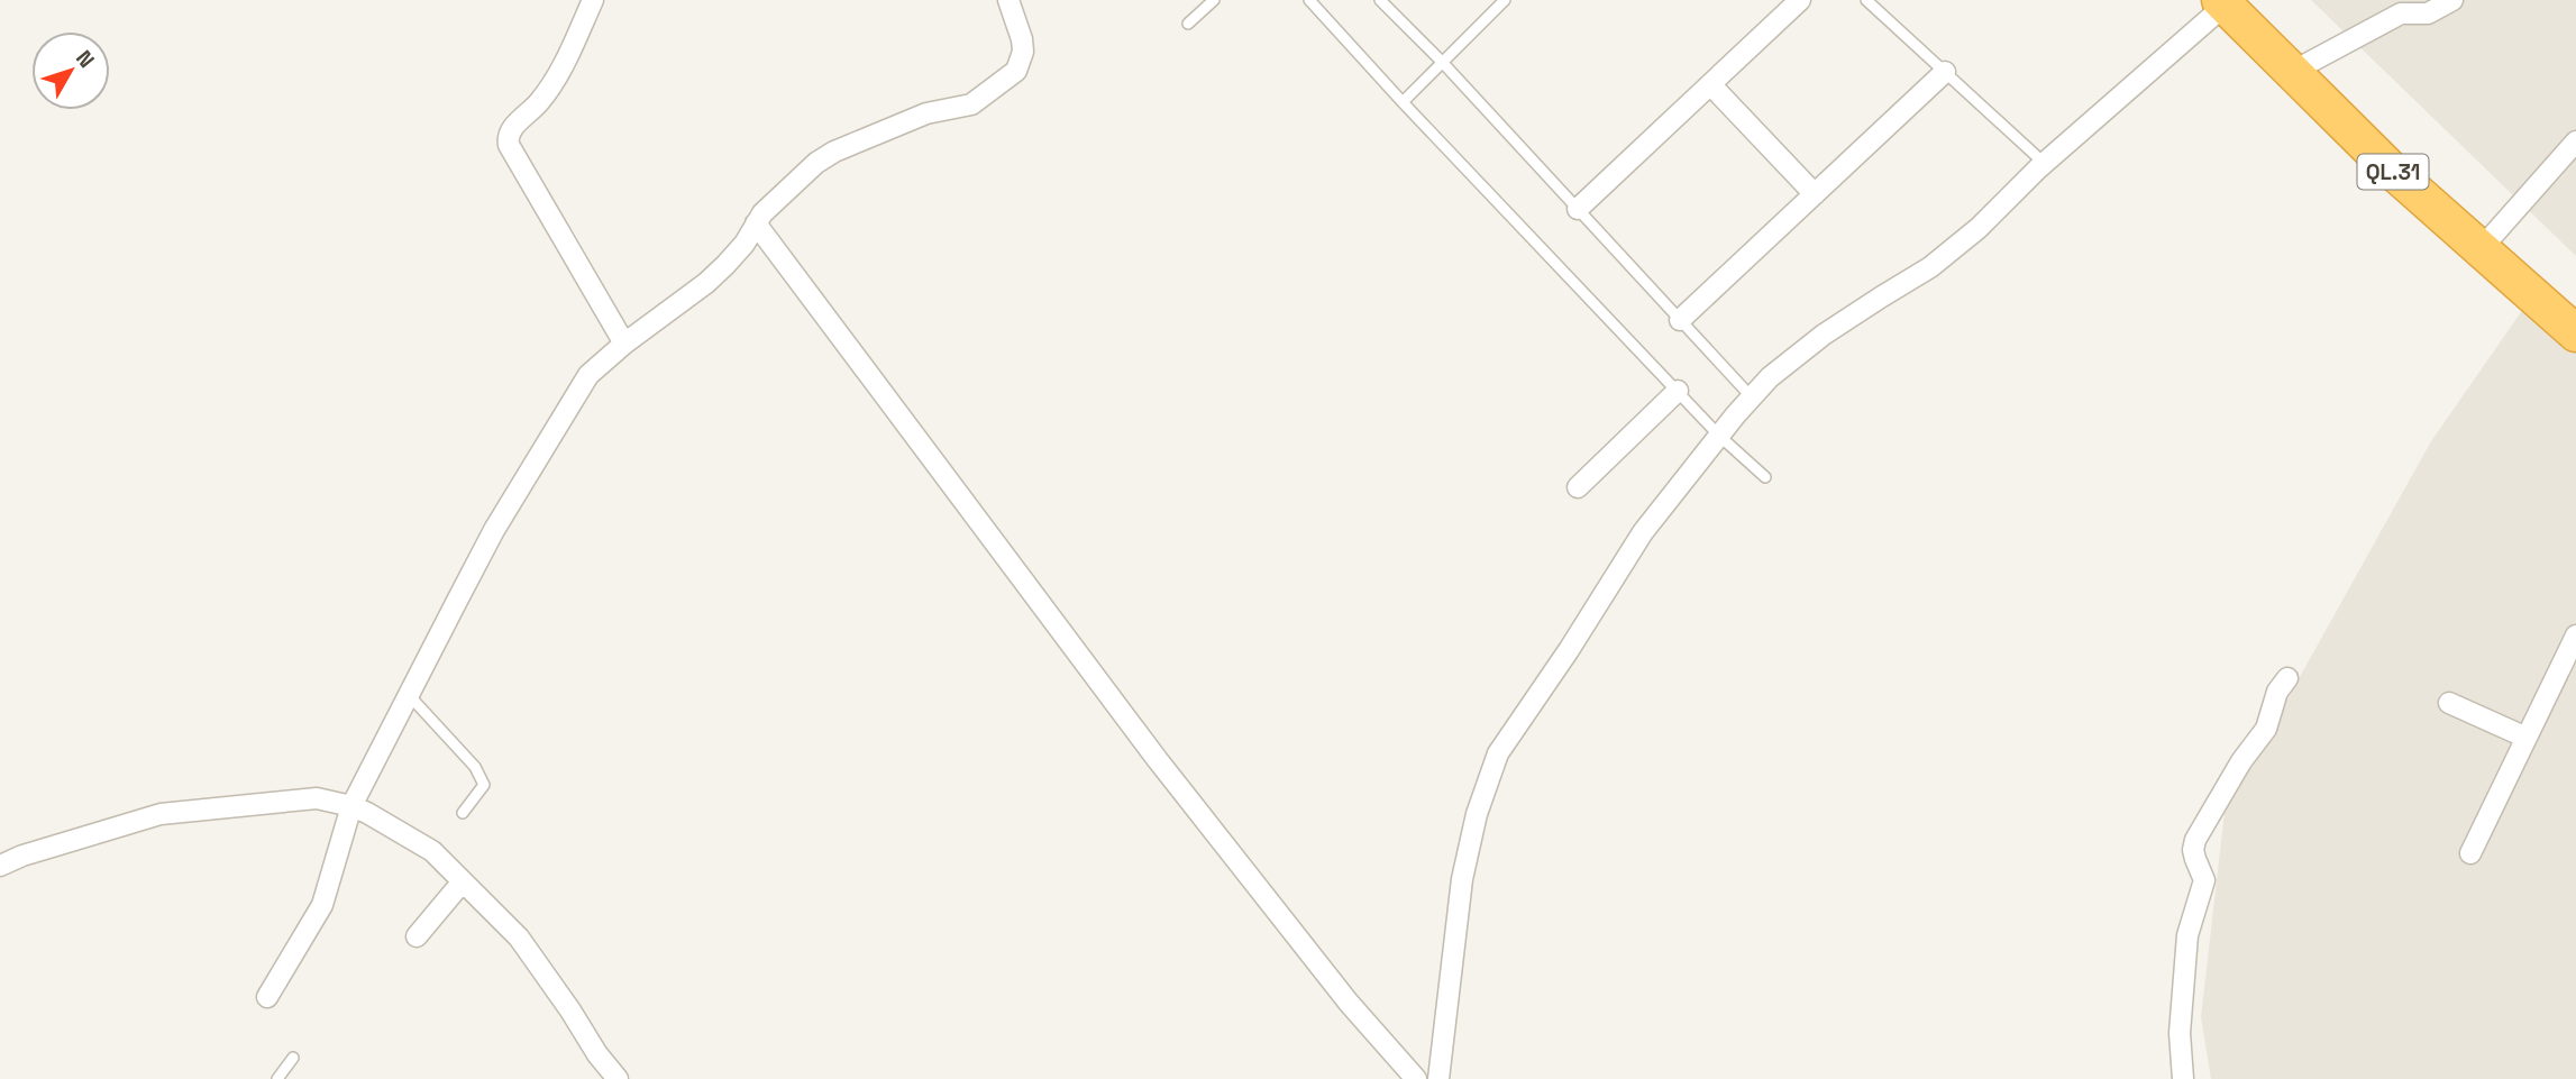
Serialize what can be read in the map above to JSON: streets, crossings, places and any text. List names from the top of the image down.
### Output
{
  "streets": {
    "highway": ["QL.31"]
  },
  "north": "top right"
}
